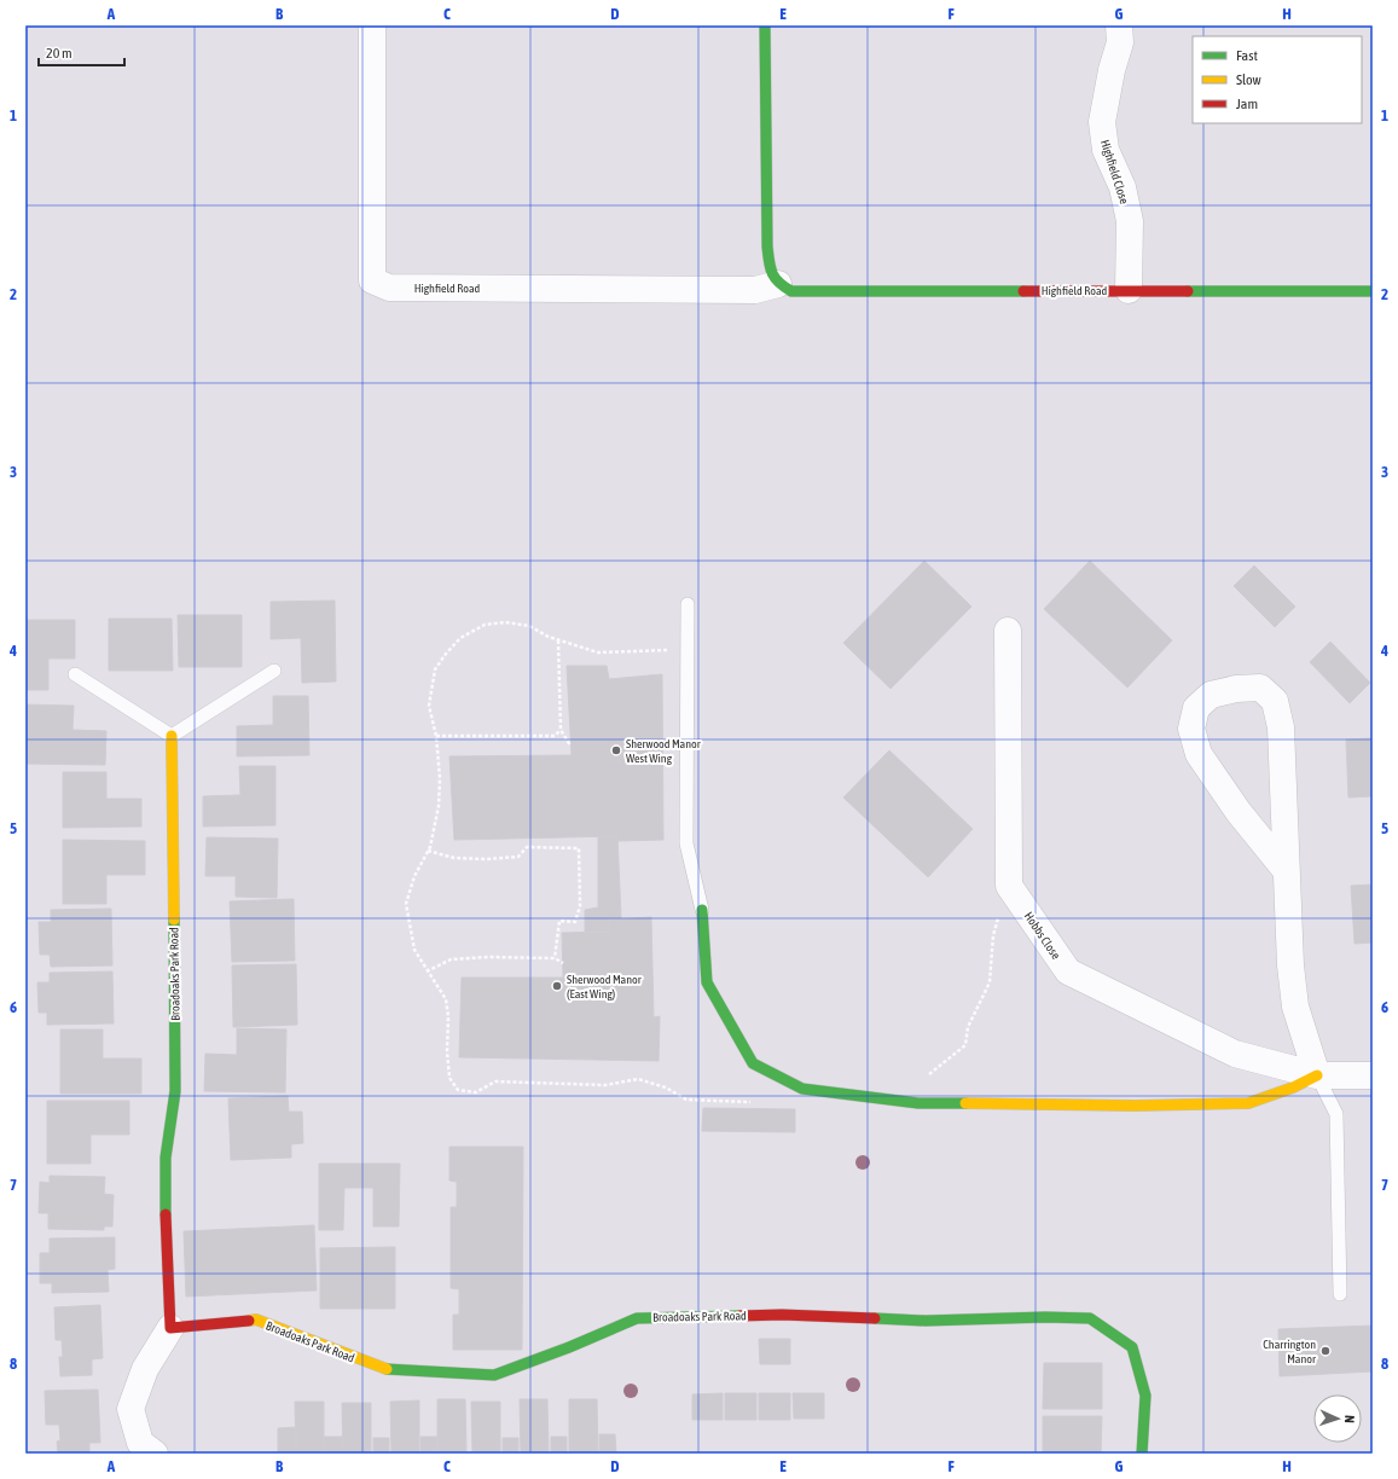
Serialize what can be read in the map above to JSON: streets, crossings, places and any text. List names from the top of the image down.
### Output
{
  "streets": {
    "street": [
      "Highfield Close",
      "Highfield Road",
      "Hobbs Close",
      "Broadoaks Park Road"
    ]
  },
  "crossings": [
    ["Highfield Close", "Highfield Road"]
  ],
  "places": ["Sherwood Manor West Wing", "Sherwood Manor (East Wing)", "Charrington Manor"],
  "legend": ["Fast", "Slow", "Jam"],
  "scale_bar": "20 m",
  "north": "right",
  "grid": {
    "columns": [
      "A",
      "B",
      "C",
      "D",
      "E",
      "F",
      "G",
      "H"
    ],
    "rows": [
      "1",
      "2",
      "3",
      "4",
      "5",
      "6",
      "7",
      "8"
    ]
  }
}
